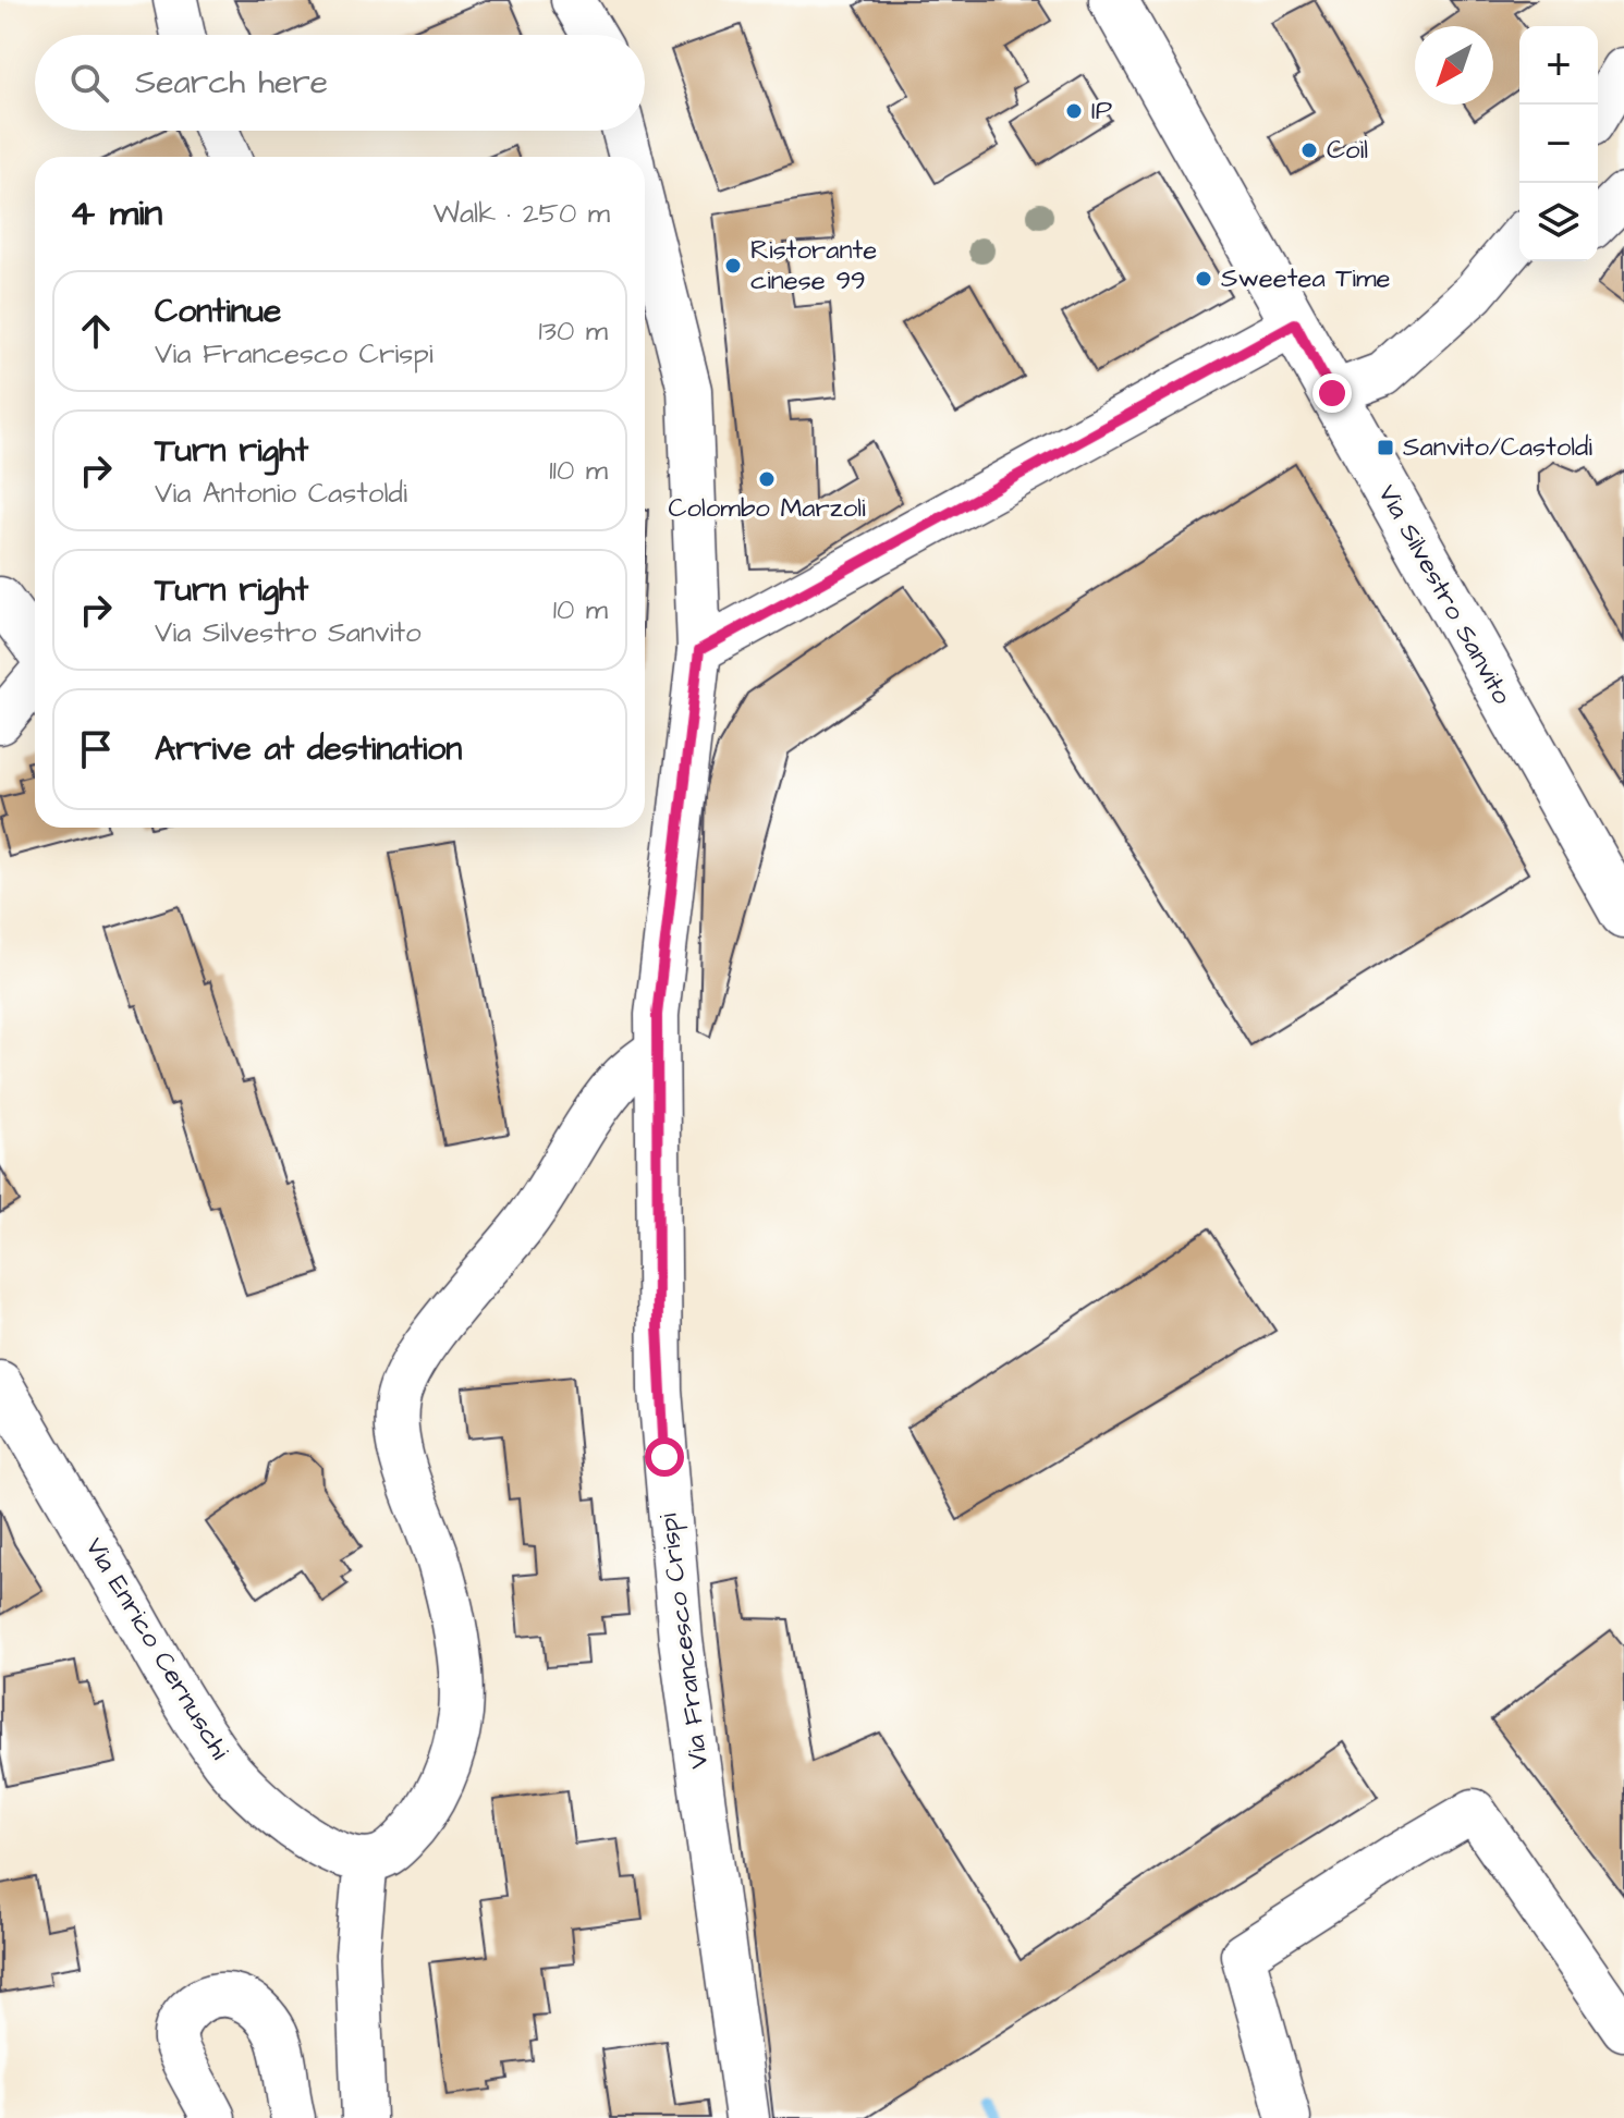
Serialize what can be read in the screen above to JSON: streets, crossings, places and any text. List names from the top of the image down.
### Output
{
  "streets": {
    "main road": ["Via Silvestro Sanvito"],
    "street": ["Via Francesco Crispi", "Via Enrico Cernuschi"]
  },
  "places": {
    "other": [
      "IP",
      "Coil",
      "Ristorante cinese 99",
      "Sweetea Time",
      "Colombo Marzoli"
    ],
    "transit": ["Sanvito/Castoldi"]
  },
  "north": "bottom left",
  "page": {
    "map_buttons": ["+", "−"],
    "search": "Search here",
    "heading": ["4 min", "Walk · 250 m"],
    "list": [
      ["Continue", "Via Francesco Crispi", "130 m"],
      ["Turn right", "Via Antonio Castoldi", "110 m"],
      ["Turn right", "Via Silvestro Sanvito", "10 m"],
      "Arrive at destination"
    ]
  }
}
